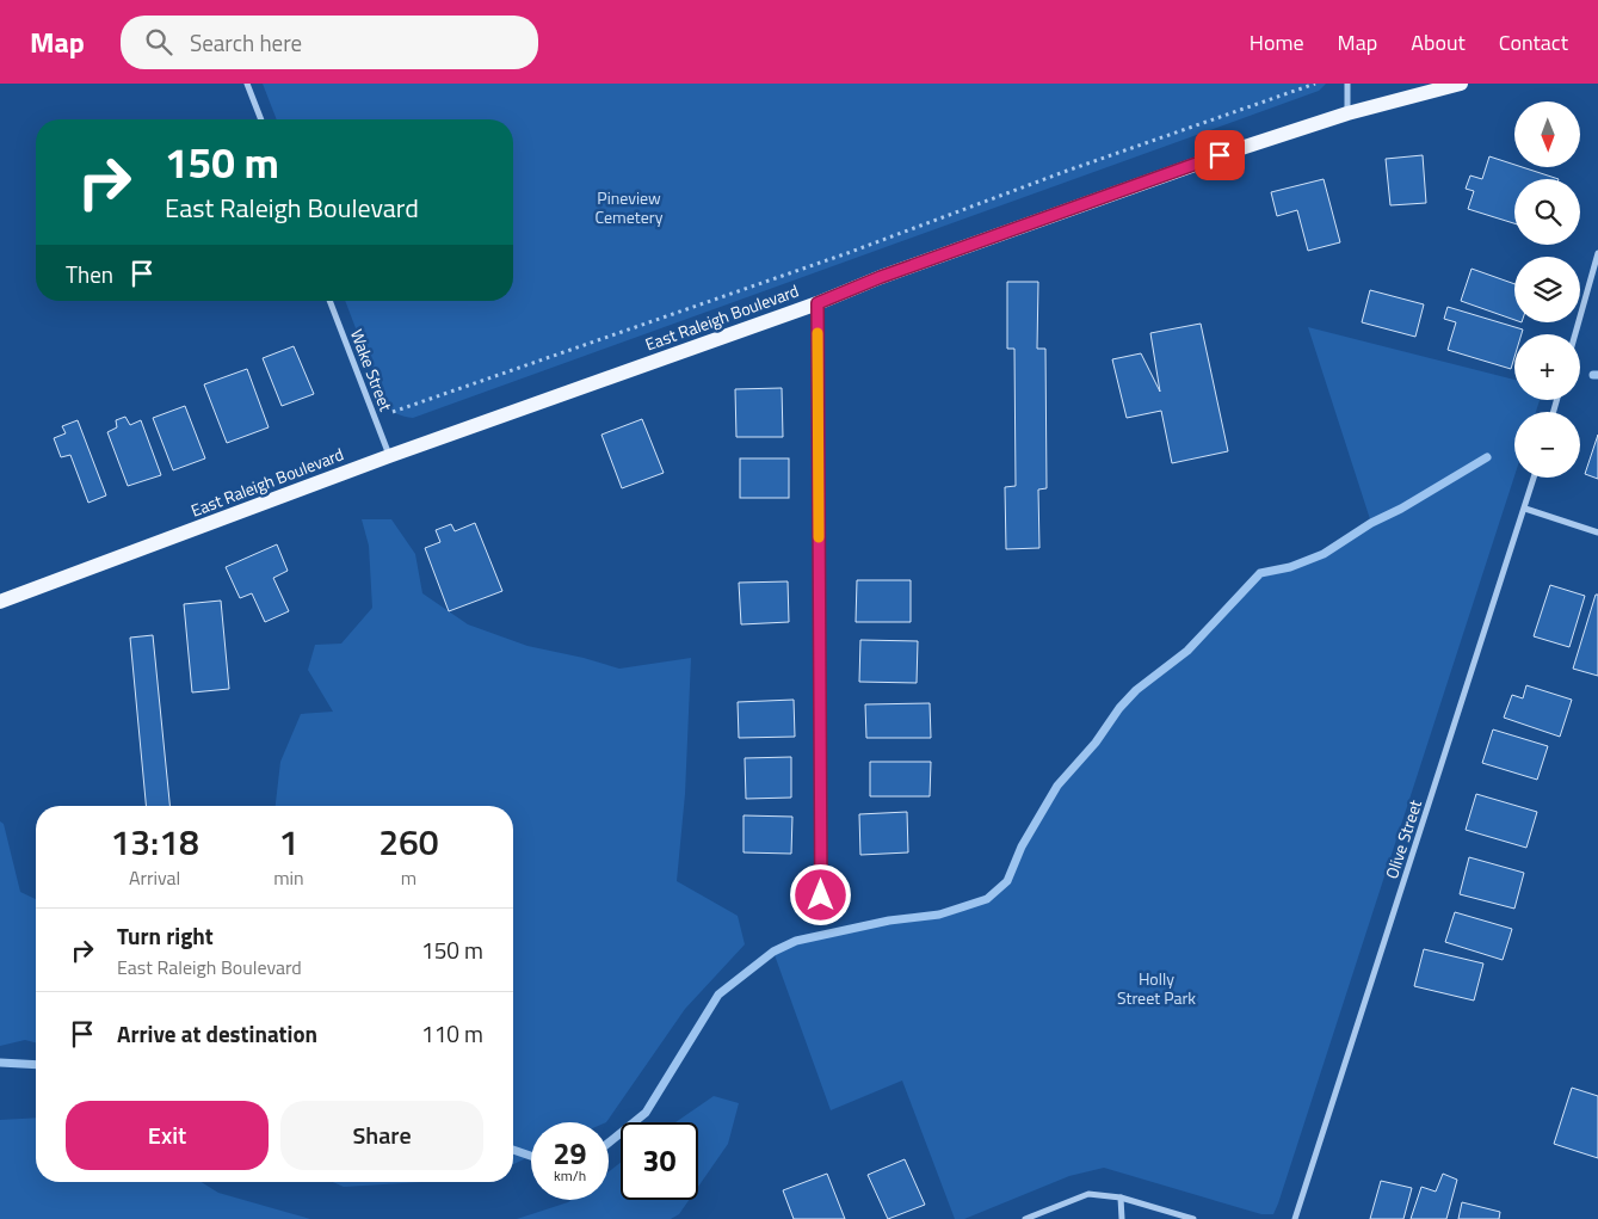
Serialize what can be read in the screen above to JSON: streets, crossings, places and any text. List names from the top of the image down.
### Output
{
  "streets": {
    "main road": ["East Raleigh Boulevard"],
    "street": ["Wake Street", "Olive Street"]
  },
  "crossings": [
    ["East Raleigh Boulevard", "Wake Street"]
  ],
  "parks": ["Pineview Cemetery", "Holly Street Park"],
  "north": "bottom",
  "page": {
    "header": "Map",
    "search": "Search here",
    "nav": [
      "Home",
      "Map",
      "About",
      "Contact"
    ],
    "map_buttons": ["+", "−"],
    "turn": ["150 m", "East Raleigh Boulevard"],
    "then": "Then",
    "eta": [
      "13:18",
      "Arrival",
      "1",
      "min",
      "260",
      "m"
    ],
    "list": [
      {
        "name": "Turn right",
        "note": "East Raleigh Boulevard",
        "value": "150 m"
      },
      {
        "name": "Arrive at destination",
        "value": "110 m"
      }
    ],
    "buttons": ["Exit", "Share"],
    "speed": "29 km/h",
    "limit": "30"
  }
}
